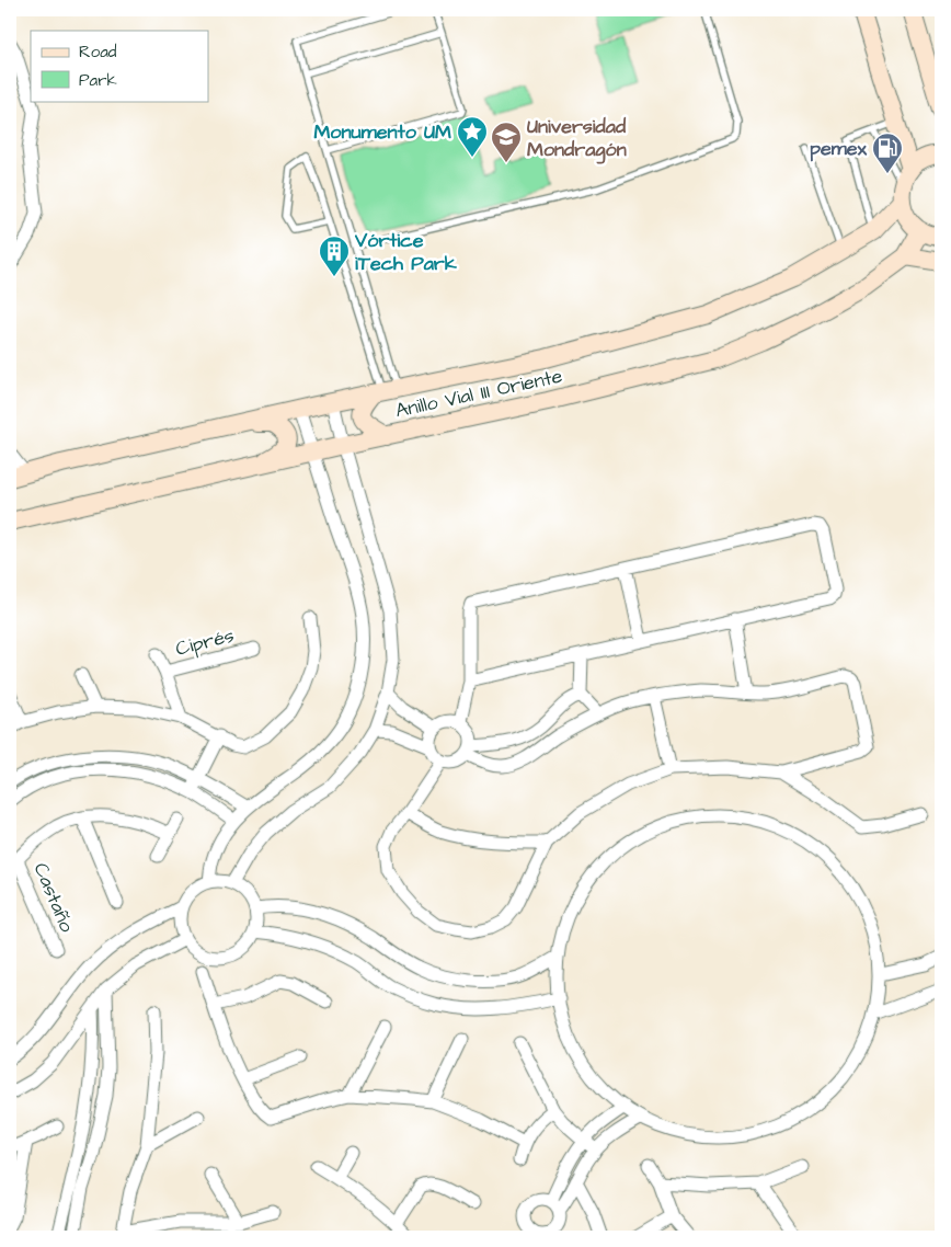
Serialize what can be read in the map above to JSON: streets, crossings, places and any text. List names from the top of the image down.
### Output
{
  "streets": {
    "main road": ["Anillo Vial III Oriente"],
    "street": ["Ciprés", "Castaño"]
  },
  "places": {
    "place": ["Monumento UM"],
    "school or university": ["Universidad Mondragón"],
    "fuel station": ["pemex"],
    "building": ["Vórtice iTech Park"]
  },
  "legend": ["Road", "Park"]
}
